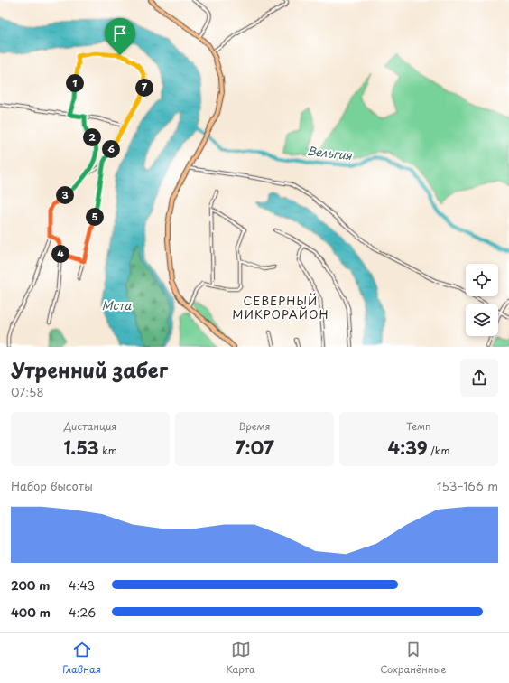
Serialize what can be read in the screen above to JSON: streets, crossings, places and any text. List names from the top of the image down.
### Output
{
  "districts": ["СЕВЕРНЫЙ МИКРОРАЙОН"],
  "water": ["Вельгия", "Мста"],
  "page": {
    "pins": [
      "1",
      "7",
      "2",
      "6",
      "3",
      "5",
      "4"
    ],
    "heading": ["Утренний забег", "07:58"],
    "stats": [
      ["Дистанция", "1.53 km"],
      ["Время", "7:07"],
      ["Темп", "4:39 /km"]
    ],
    "chart": ["Набор высоты", "153–166 m"],
    "list": [
      {
        "name": "200 m",
        "note": "4:43"
      },
      {
        "name": "400 m",
        "note": "4:26"
      }
    ],
    "tabs": ["Главная", "Карта", "Сохранённые"]
  }
}
